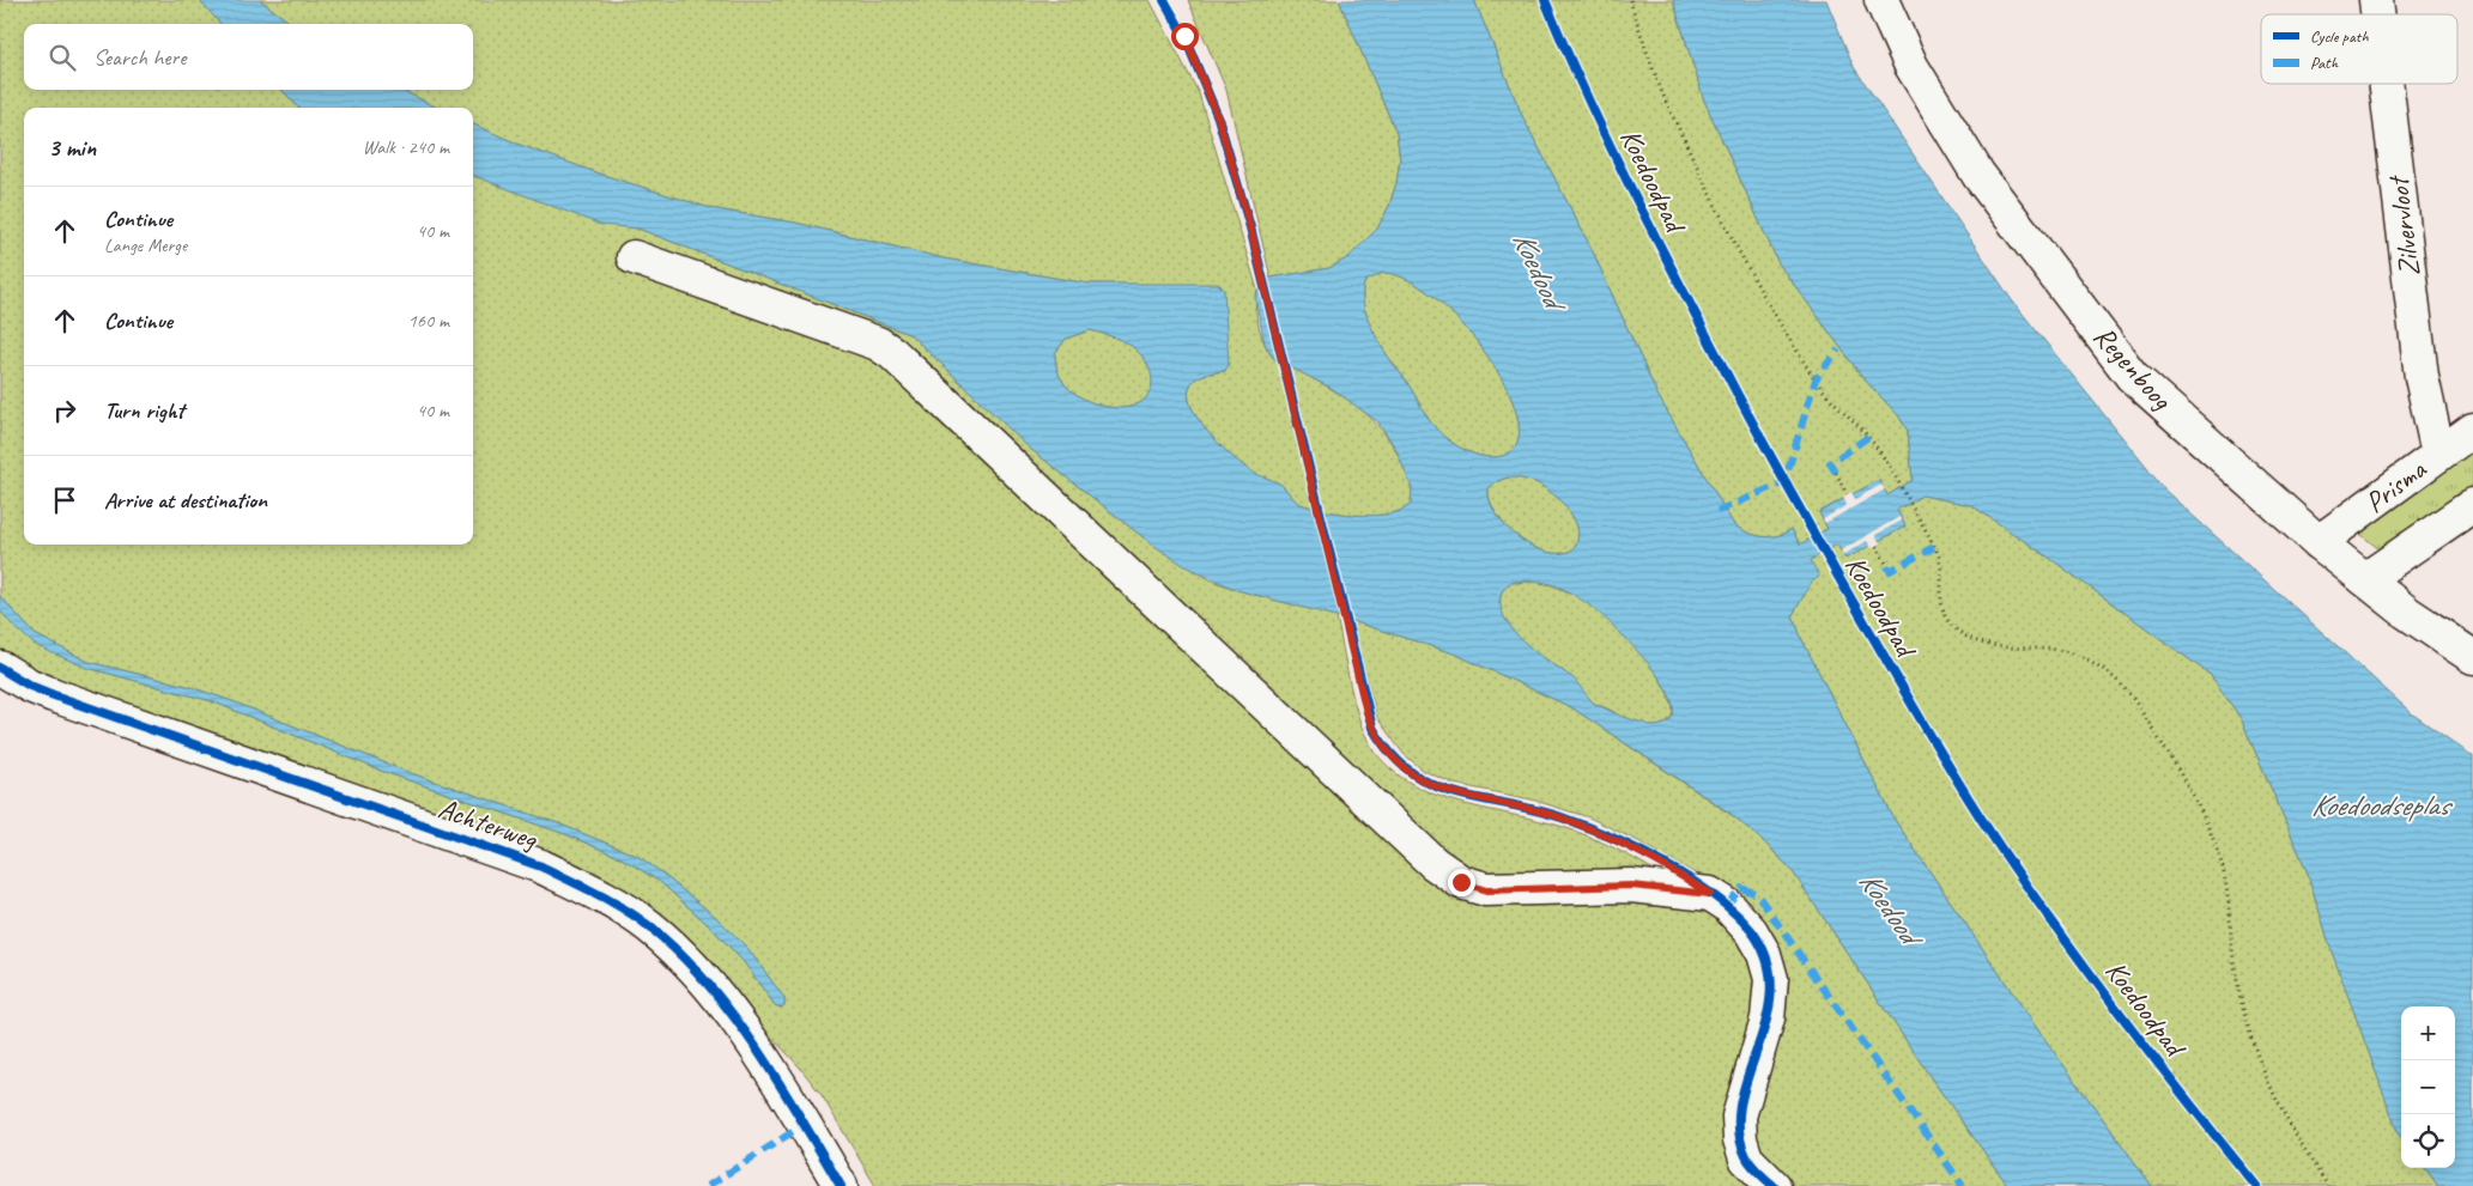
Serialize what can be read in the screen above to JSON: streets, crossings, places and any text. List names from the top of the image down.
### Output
{
  "streets": {
    "street": [
      "Zilvervloot",
      "Regenboog",
      "Prisma",
      "Achterweg"
    ],
    "cycle path": ["Koedoodpad"]
  },
  "crossings": [
    ["Zilvervloot", "Prisma"],
    ["Regenboog", "Prisma"]
  ],
  "water": ["Koedood", "Koedoodseplas"],
  "legend": ["Cycle path", "Path"],
  "page": {
    "search": "Search here",
    "heading": ["3 min", "Walk · 240 m"],
    "list": [
      ["Continue", "Lange Merge", "40 m"],
      ["Continue", "160 m"],
      ["Turn right", "40 m"],
      "Arrive at destination"
    ],
    "map_buttons": ["+", "−"]
  }
}
